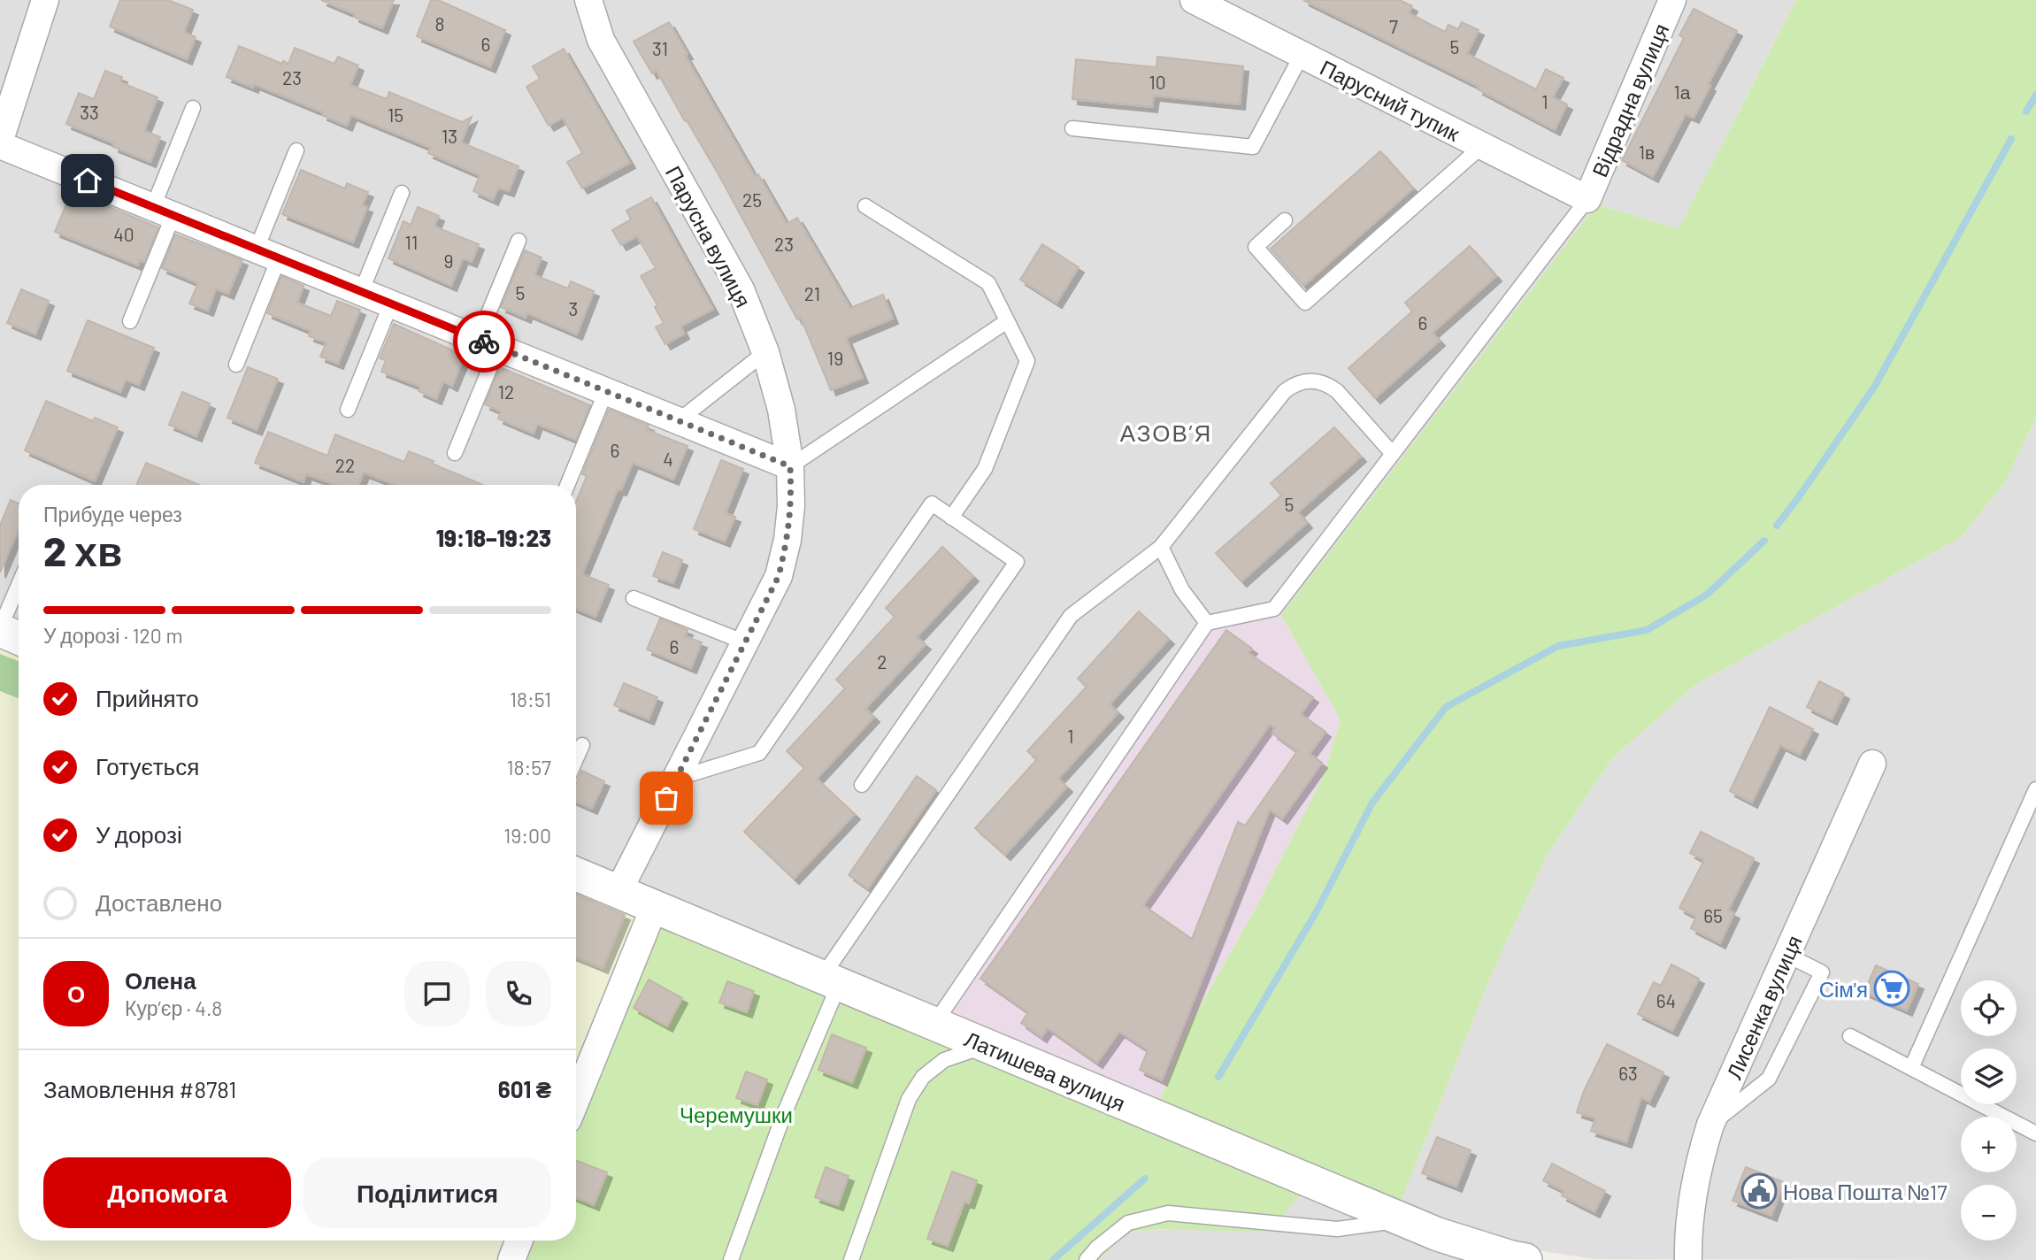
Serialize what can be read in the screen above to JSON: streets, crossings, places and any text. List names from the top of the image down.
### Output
{
  "streets": {
    "street": [
      "Парусний тупик",
      "Відрадна вулиця",
      "Парусна вулиця",
      "Лисенка вулиця",
      "Латишева вулиця"
    ]
  },
  "crossings": [
    ["Парусний тупик", "Відрадна вулиця"],
    ["Парусна вулиця", "Латишева вулиця"]
  ],
  "districts": ["АЗОВ’Я"],
  "parks": ["Черемушки"],
  "places": {
    "supermarket": ["Сім'я"],
    "public building": ["Нова Пошта №17"]
  },
  "house_numbers": [
    "8",
    "7",
    "6",
    "5",
    "31",
    "23",
    "10",
    "1а",
    "1",
    "33",
    "15",
    "13",
    "1в",
    "25",
    "40",
    "11",
    "23",
    "9",
    "5",
    "21",
    "3",
    "6",
    "19",
    "12",
    "6",
    "4",
    "22",
    "5",
    "6",
    "2",
    "1",
    "65",
    "64",
    "63"
  ],
  "page": {
    "heading": ["2 хв", "Прибуде через", "19:18–19:23"],
    "panel": [
      "Олена",
      "Кур’єр · 4.8",
      "Замовлення #8781",
      "601 ₴"
    ],
    "bar": "У дорозі · 120 m",
    "list": [
      ["Прийнято", "18:51"],
      ["Готується", "18:57"],
      ["У дорозі", "19:00"],
      "Доставлено"
    ],
    "round": "О",
    "map_buttons": ["+", "−"],
    "buttons": ["Допомога", "Поділитися"]
  }
}
